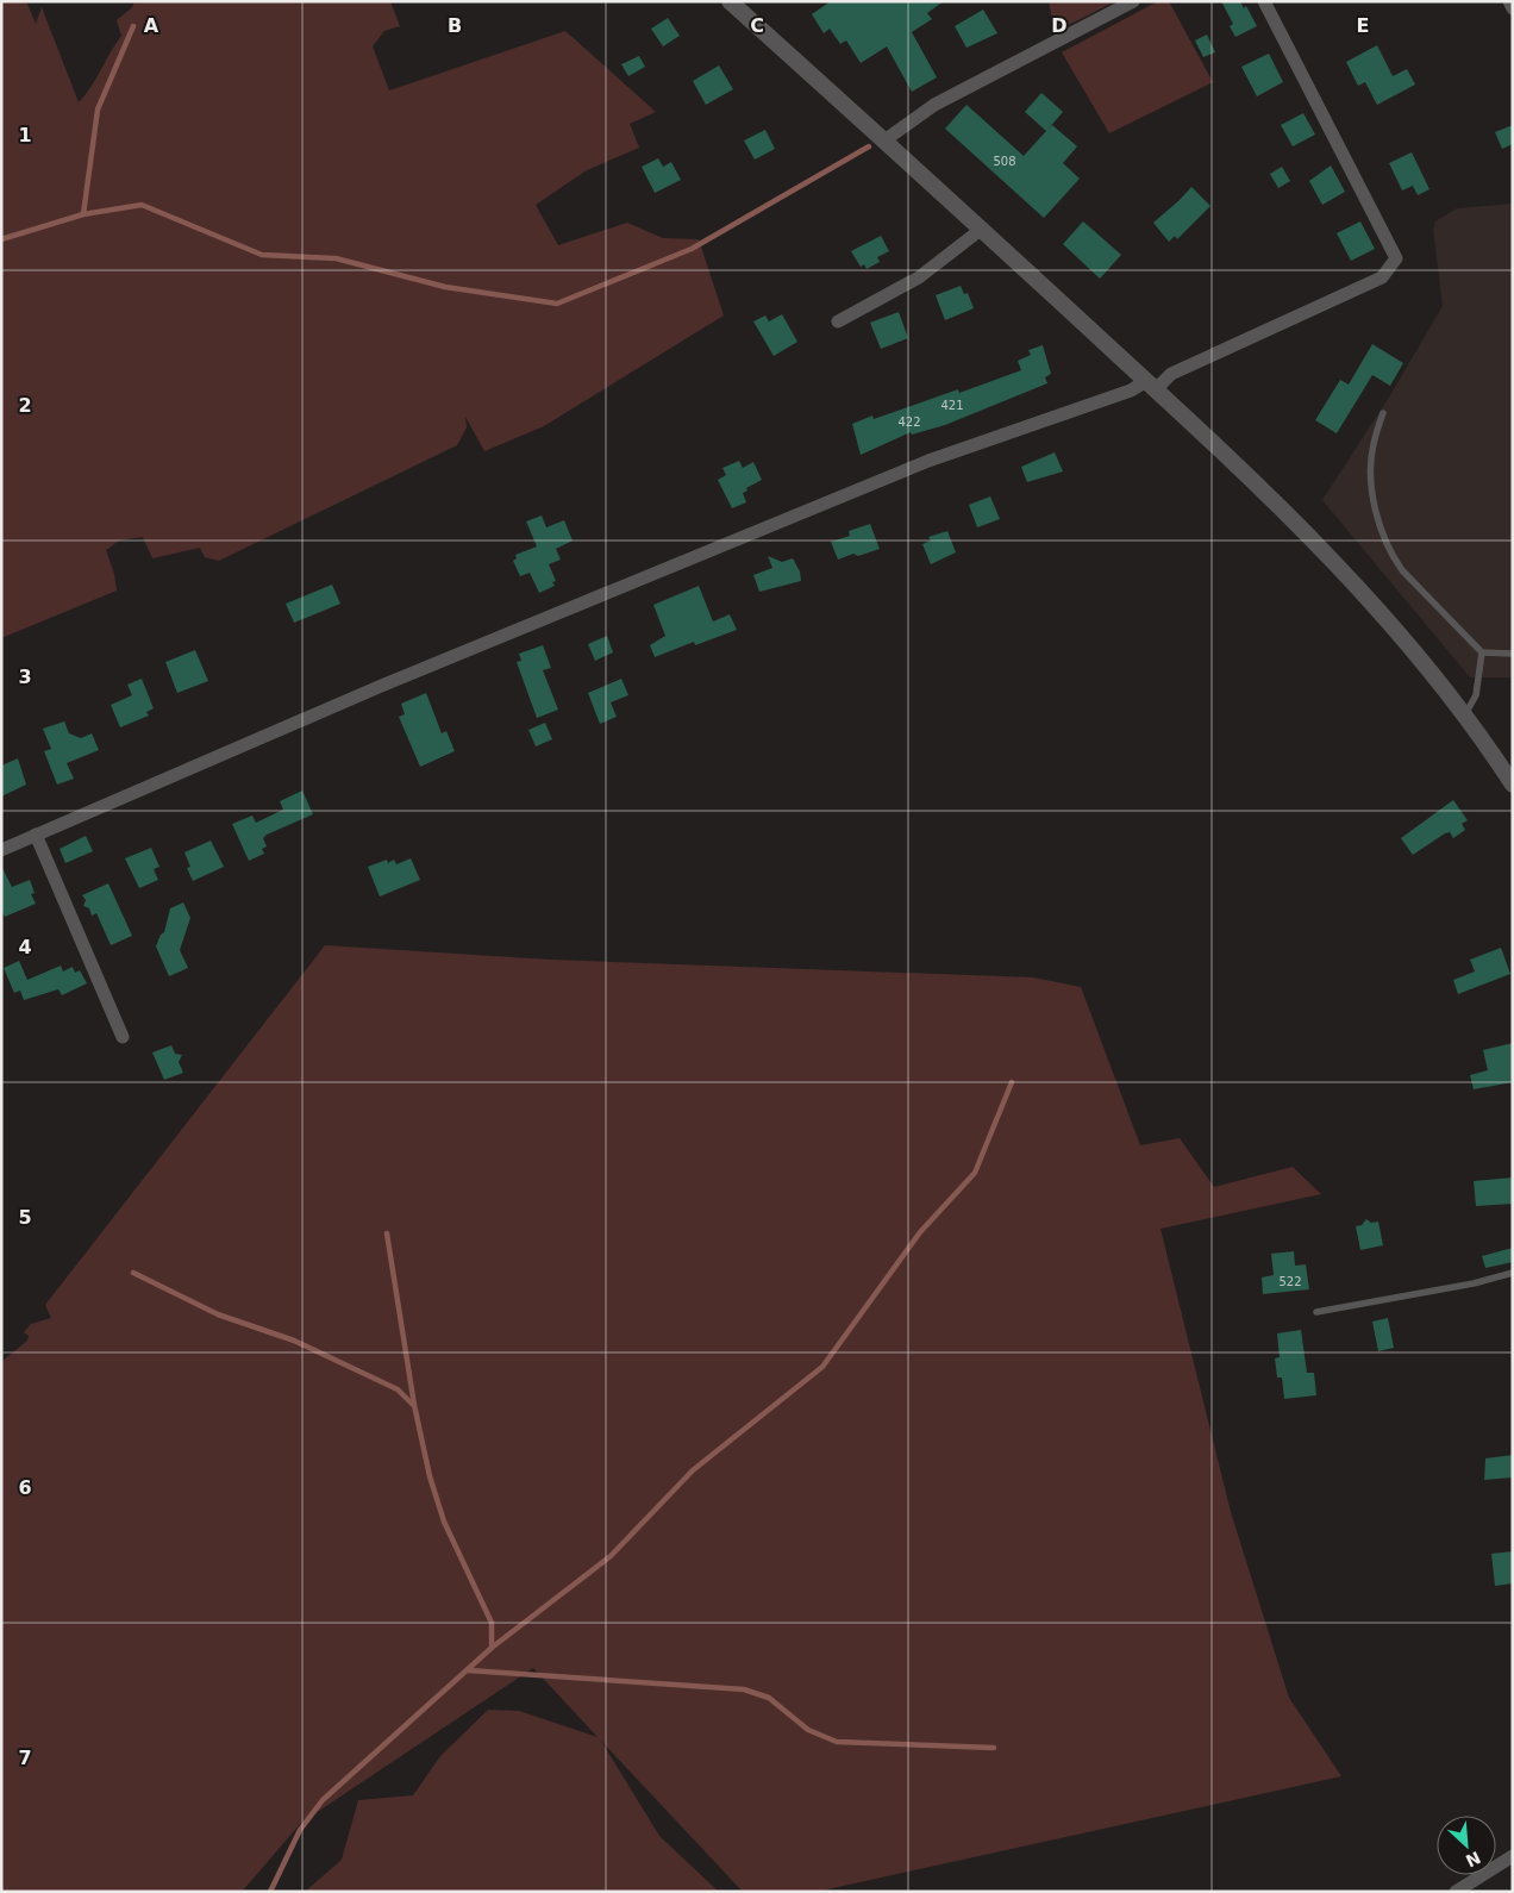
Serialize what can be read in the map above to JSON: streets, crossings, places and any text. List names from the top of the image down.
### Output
{
  "house_numbers": [
    "508",
    "421",
    "422",
    "522"
  ],
  "north": "bottom right",
  "grid": {
    "columns": [
      "A",
      "B",
      "C",
      "D",
      "E"
    ],
    "rows": [
      "1",
      "2",
      "3",
      "4",
      "5",
      "6",
      "7"
    ]
  }
}
